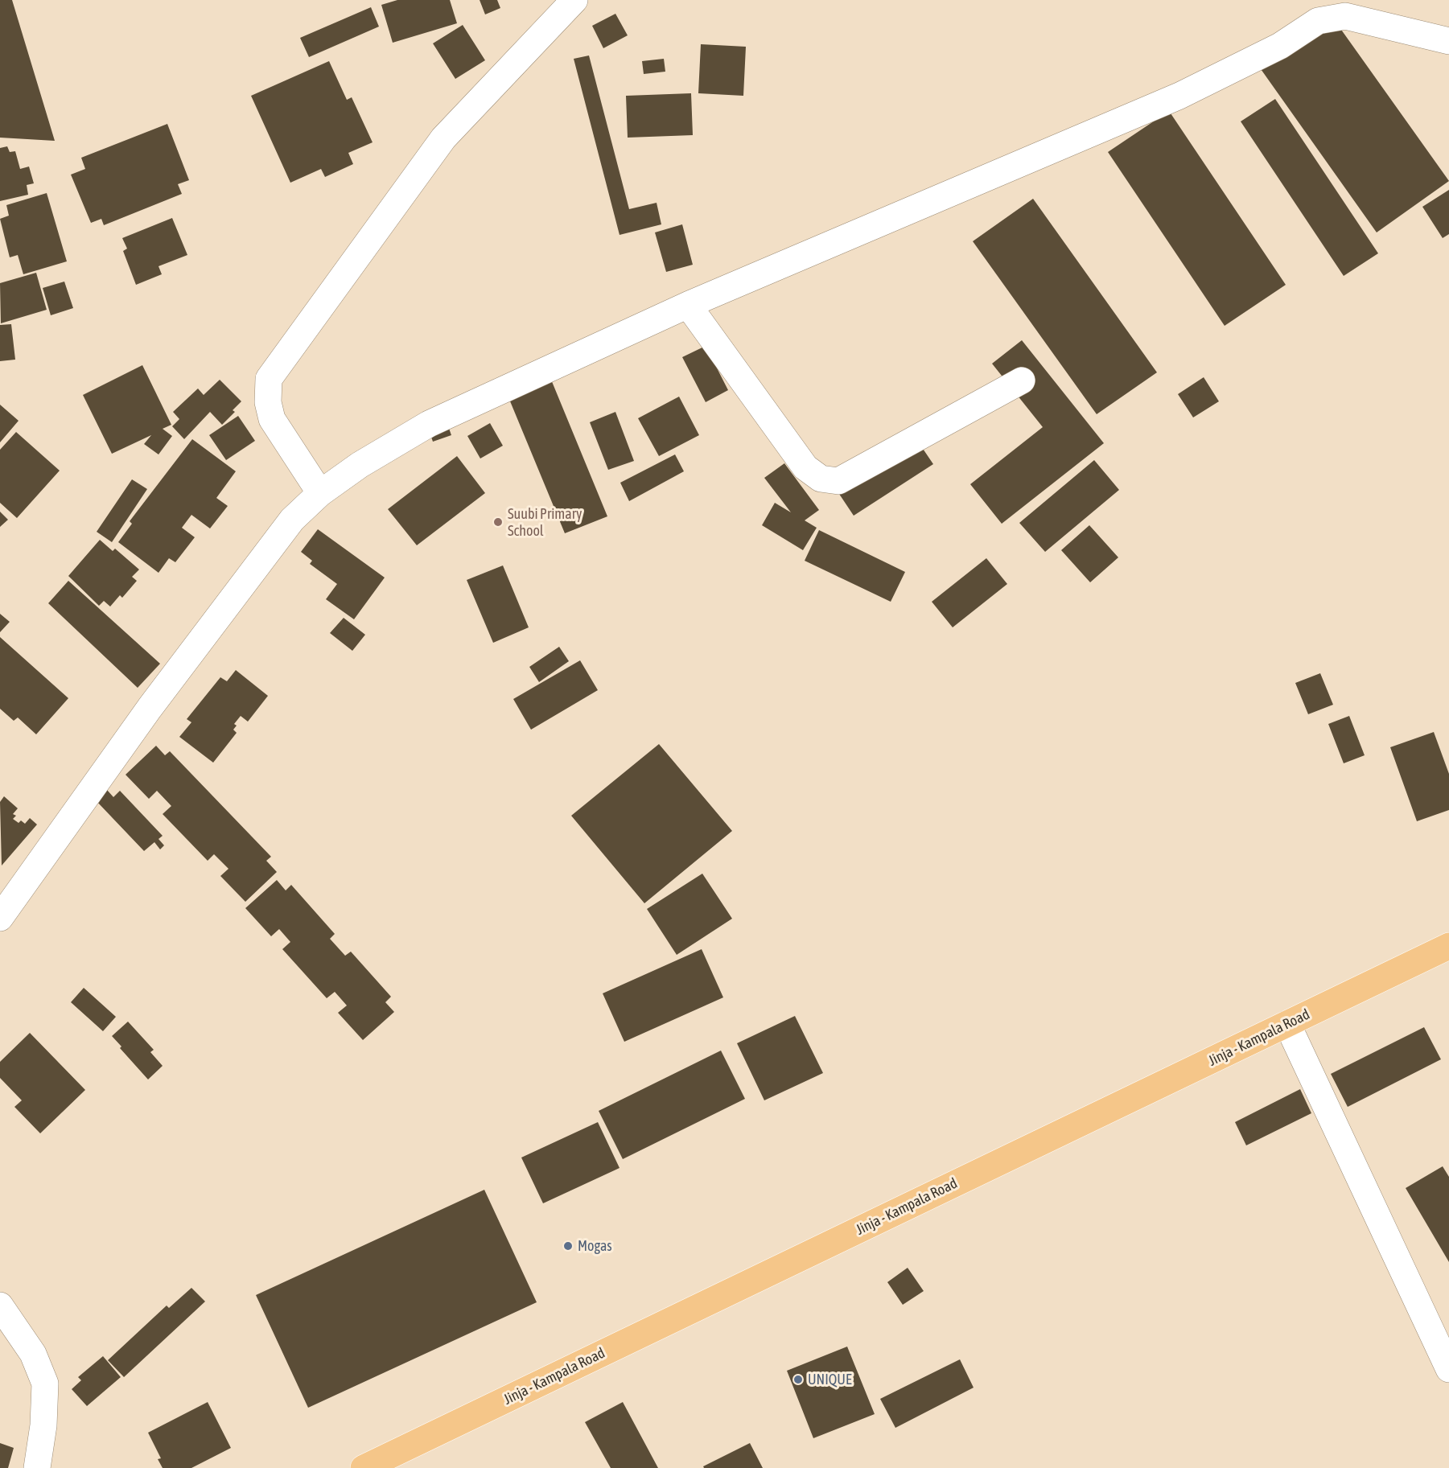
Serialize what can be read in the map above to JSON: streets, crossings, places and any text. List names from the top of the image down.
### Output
{
  "streets": {
    "highway": ["Jinja - Kampala Road"]
  },
  "places": ["Suubi Primary School", "Mogas", "UNIQUE"]
}
